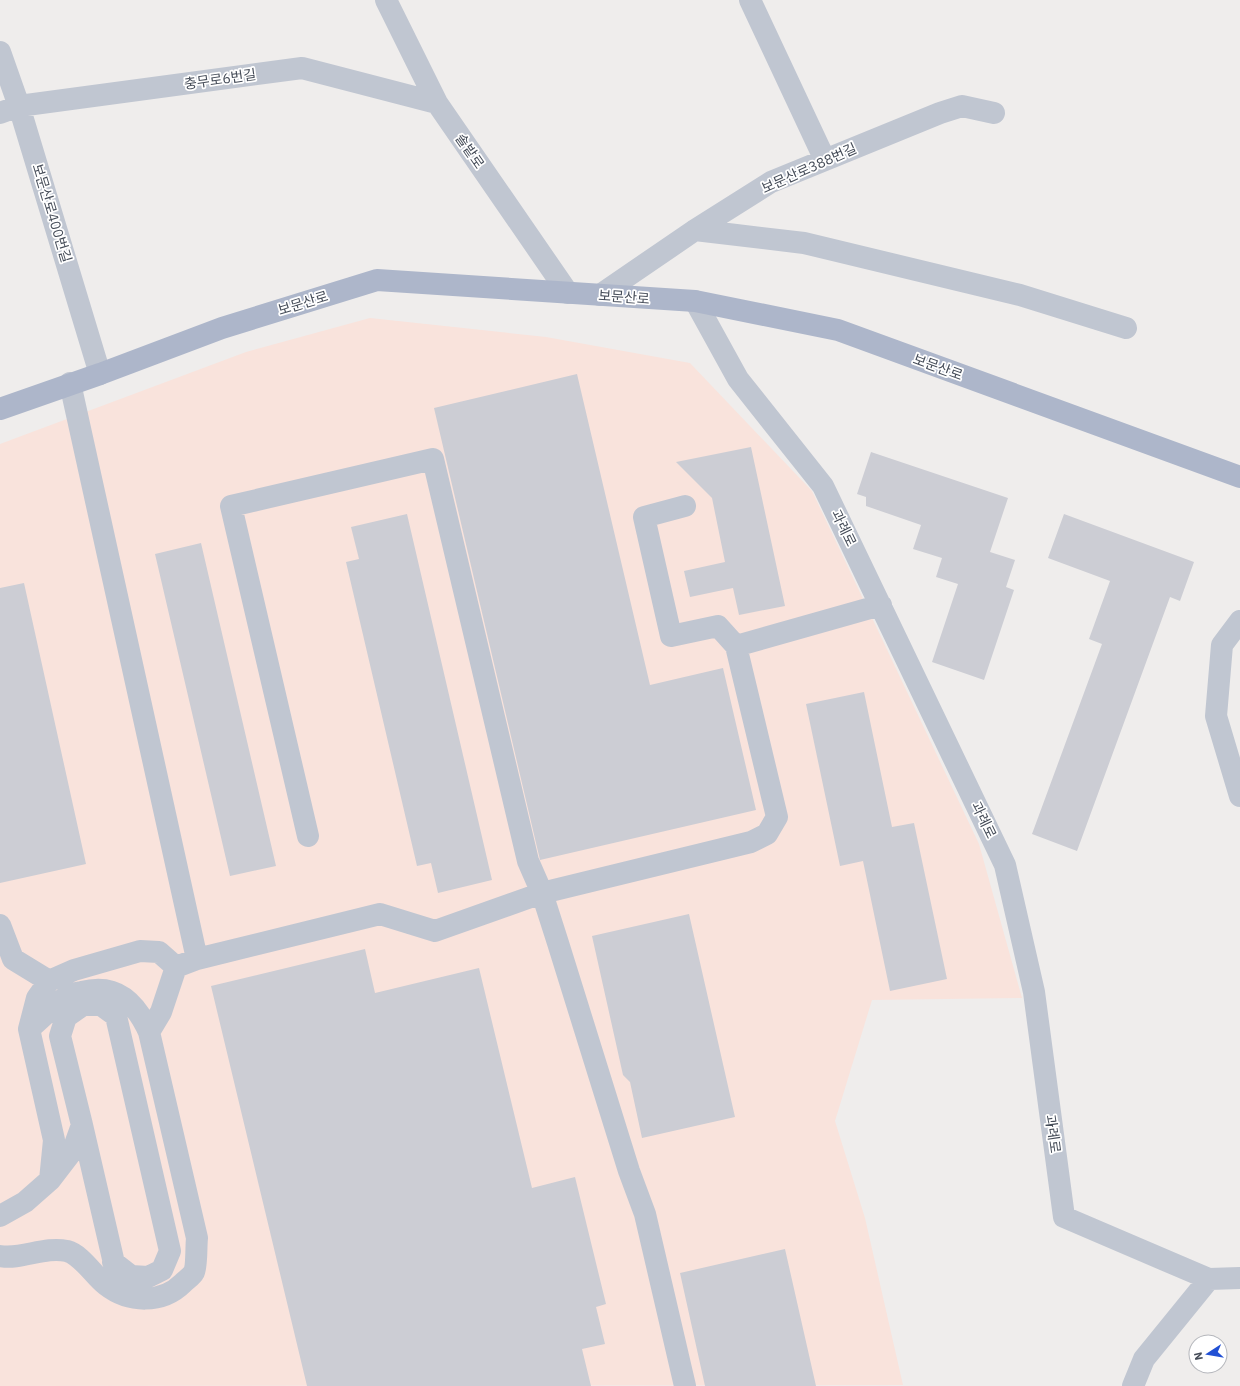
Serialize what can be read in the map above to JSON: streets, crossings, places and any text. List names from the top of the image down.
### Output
{
  "streets": {
    "main road": ["보문산로"],
    "street": [
      "충무로6번길",
      "솔밭로",
      "보문산로388번길",
      "보문산로400번길",
      "과례로"
    ]
  },
  "crossings": [
    ["충무로6번길", "솔밭로"],
    ["충무로6번길", "보문산로400번길"],
    ["솔밭로", "보문산로"],
    ["보문산로388번길", "보문산로"],
    ["보문산로400번길", "보문산로"],
    ["보문산로", "과례로"]
  ],
  "north": "left"
}
